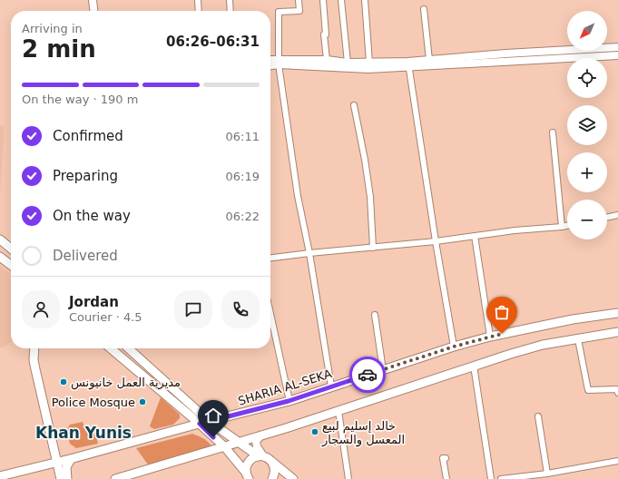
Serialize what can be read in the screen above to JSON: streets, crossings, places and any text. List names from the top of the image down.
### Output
{
  "streets": {
    "main road": ["SHARIA AL-SEKA"]
  },
  "districts": ["Khan Yunis"],
  "places": ["مديرية العمل خانيونس", "Police Mosque", "خالد إسليم لبيع المعسل والسجار"],
  "north": "bottom left",
  "page": {
    "map_buttons": ["+", "−"],
    "heading": ["2 min", "Arriving in", "06:26–06:31"],
    "panel": ["Jordan", "Courier · 4.5"],
    "bar": "On the way · 190 m",
    "list": [
      ["Confirmed", "06:11"],
      ["Preparing", "06:19"],
      ["On the way", "06:22"],
      "Delivered"
    ]
  }
}
